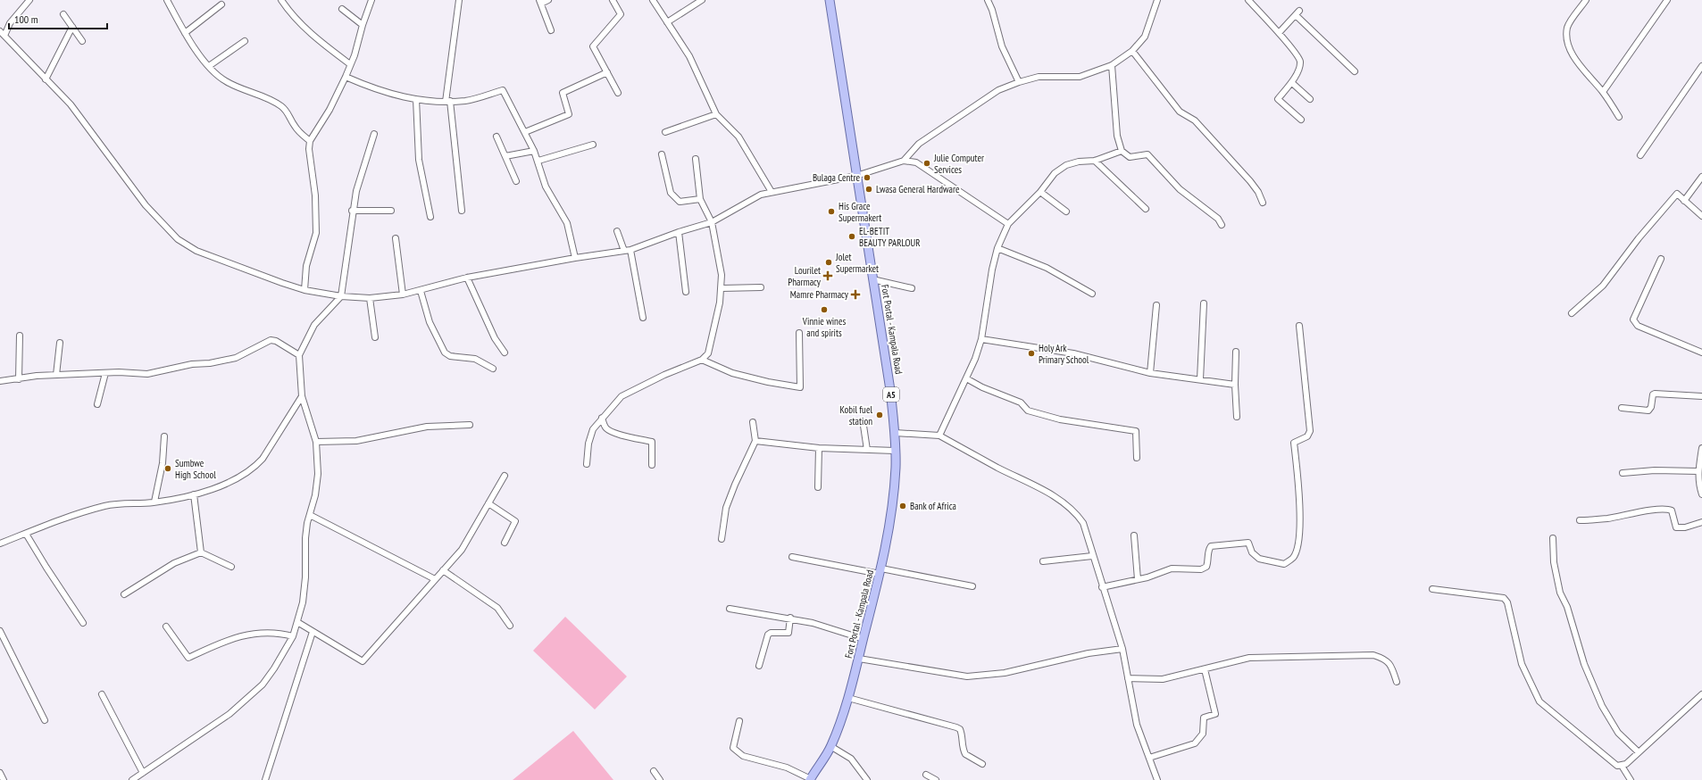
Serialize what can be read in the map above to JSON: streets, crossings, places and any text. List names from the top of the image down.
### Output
{
  "streets": {
    "main road": ["Fort Portal - Kampala Road", "A5"]
  },
  "places": {
    "other": [
      "Julie Computer Services",
      "Bulaga Centre",
      "Lwasa General Hardware",
      "His Grace Supermakert",
      "EL-BETIT BEAUTY PARLOUR",
      "Jolet Supermarket",
      "Vinnie wines and spirits",
      "Holy Ark Primary School",
      "Kobil fuel station",
      "Sumbwe High School",
      "Bank of Africa"
    ],
    "health": ["Lourilet Pharmacy", "Mamre Pharmacy"]
  },
  "scale_bar": "100 m"
}
